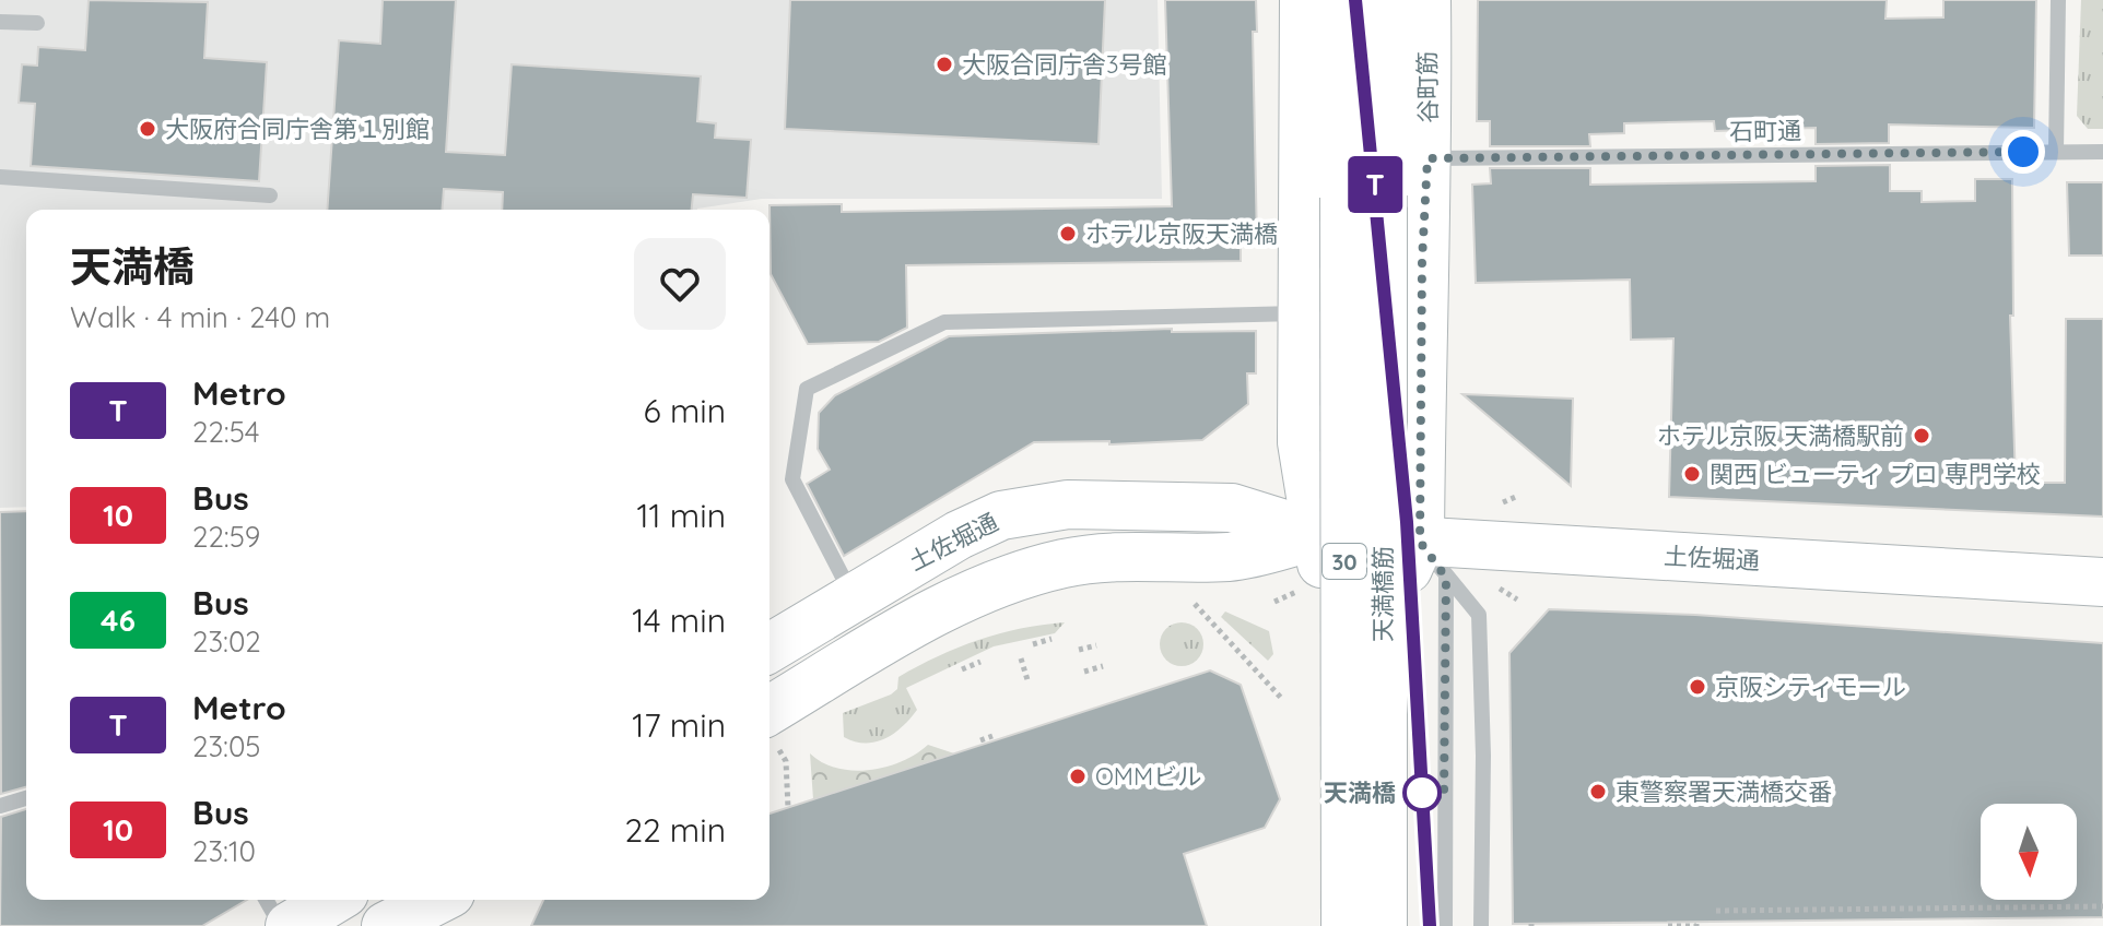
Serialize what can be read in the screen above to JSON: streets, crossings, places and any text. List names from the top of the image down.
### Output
{
  "streets": {
    "main road": [
      "谷町筋",
      "土佐堀通",
      "30",
      "天満橋筋"
    ],
    "street": ["石町通"]
  },
  "crossings": [
    ["谷町筋", "石町通"],
    ["谷町筋", "土佐堀通"],
    ["谷町筋", "天満橋筋"],
    ["土佐堀通", "30"],
    ["土佐堀通", "天満橋筋"]
  ],
  "places": [
    "大阪合同庁舎3号館",
    "大阪府合同庁舎第１別館",
    "ホテル京阪天満橋",
    "ホテル京阪 天満橋駅前",
    "関西 ビューティ プロ 専門学校",
    "京阪シティモール",
    "OMMビル",
    "東警察署天満橋交番",
    "天満橋"
  ],
  "lines": ["metro line T"],
  "north": "bottom",
  "page": {
    "on_map": "T",
    "heading": ["天満橋", "Walk · 4 min · 240 m"],
    "list": [
      {
        "mark": "T",
        "name": "Metro",
        "note": "22:54",
        "value": "6 min"
      },
      {
        "mark": "10",
        "name": "Bus",
        "note": "22:59",
        "value": "11 min"
      },
      {
        "mark": "46",
        "name": "Bus",
        "note": "23:02",
        "value": "14 min"
      },
      {
        "mark": "T",
        "name": "Metro",
        "note": "23:05",
        "value": "17 min"
      },
      {
        "mark": "10",
        "name": "Bus",
        "note": "23:10",
        "value": "22 min"
      }
    ]
  }
}
